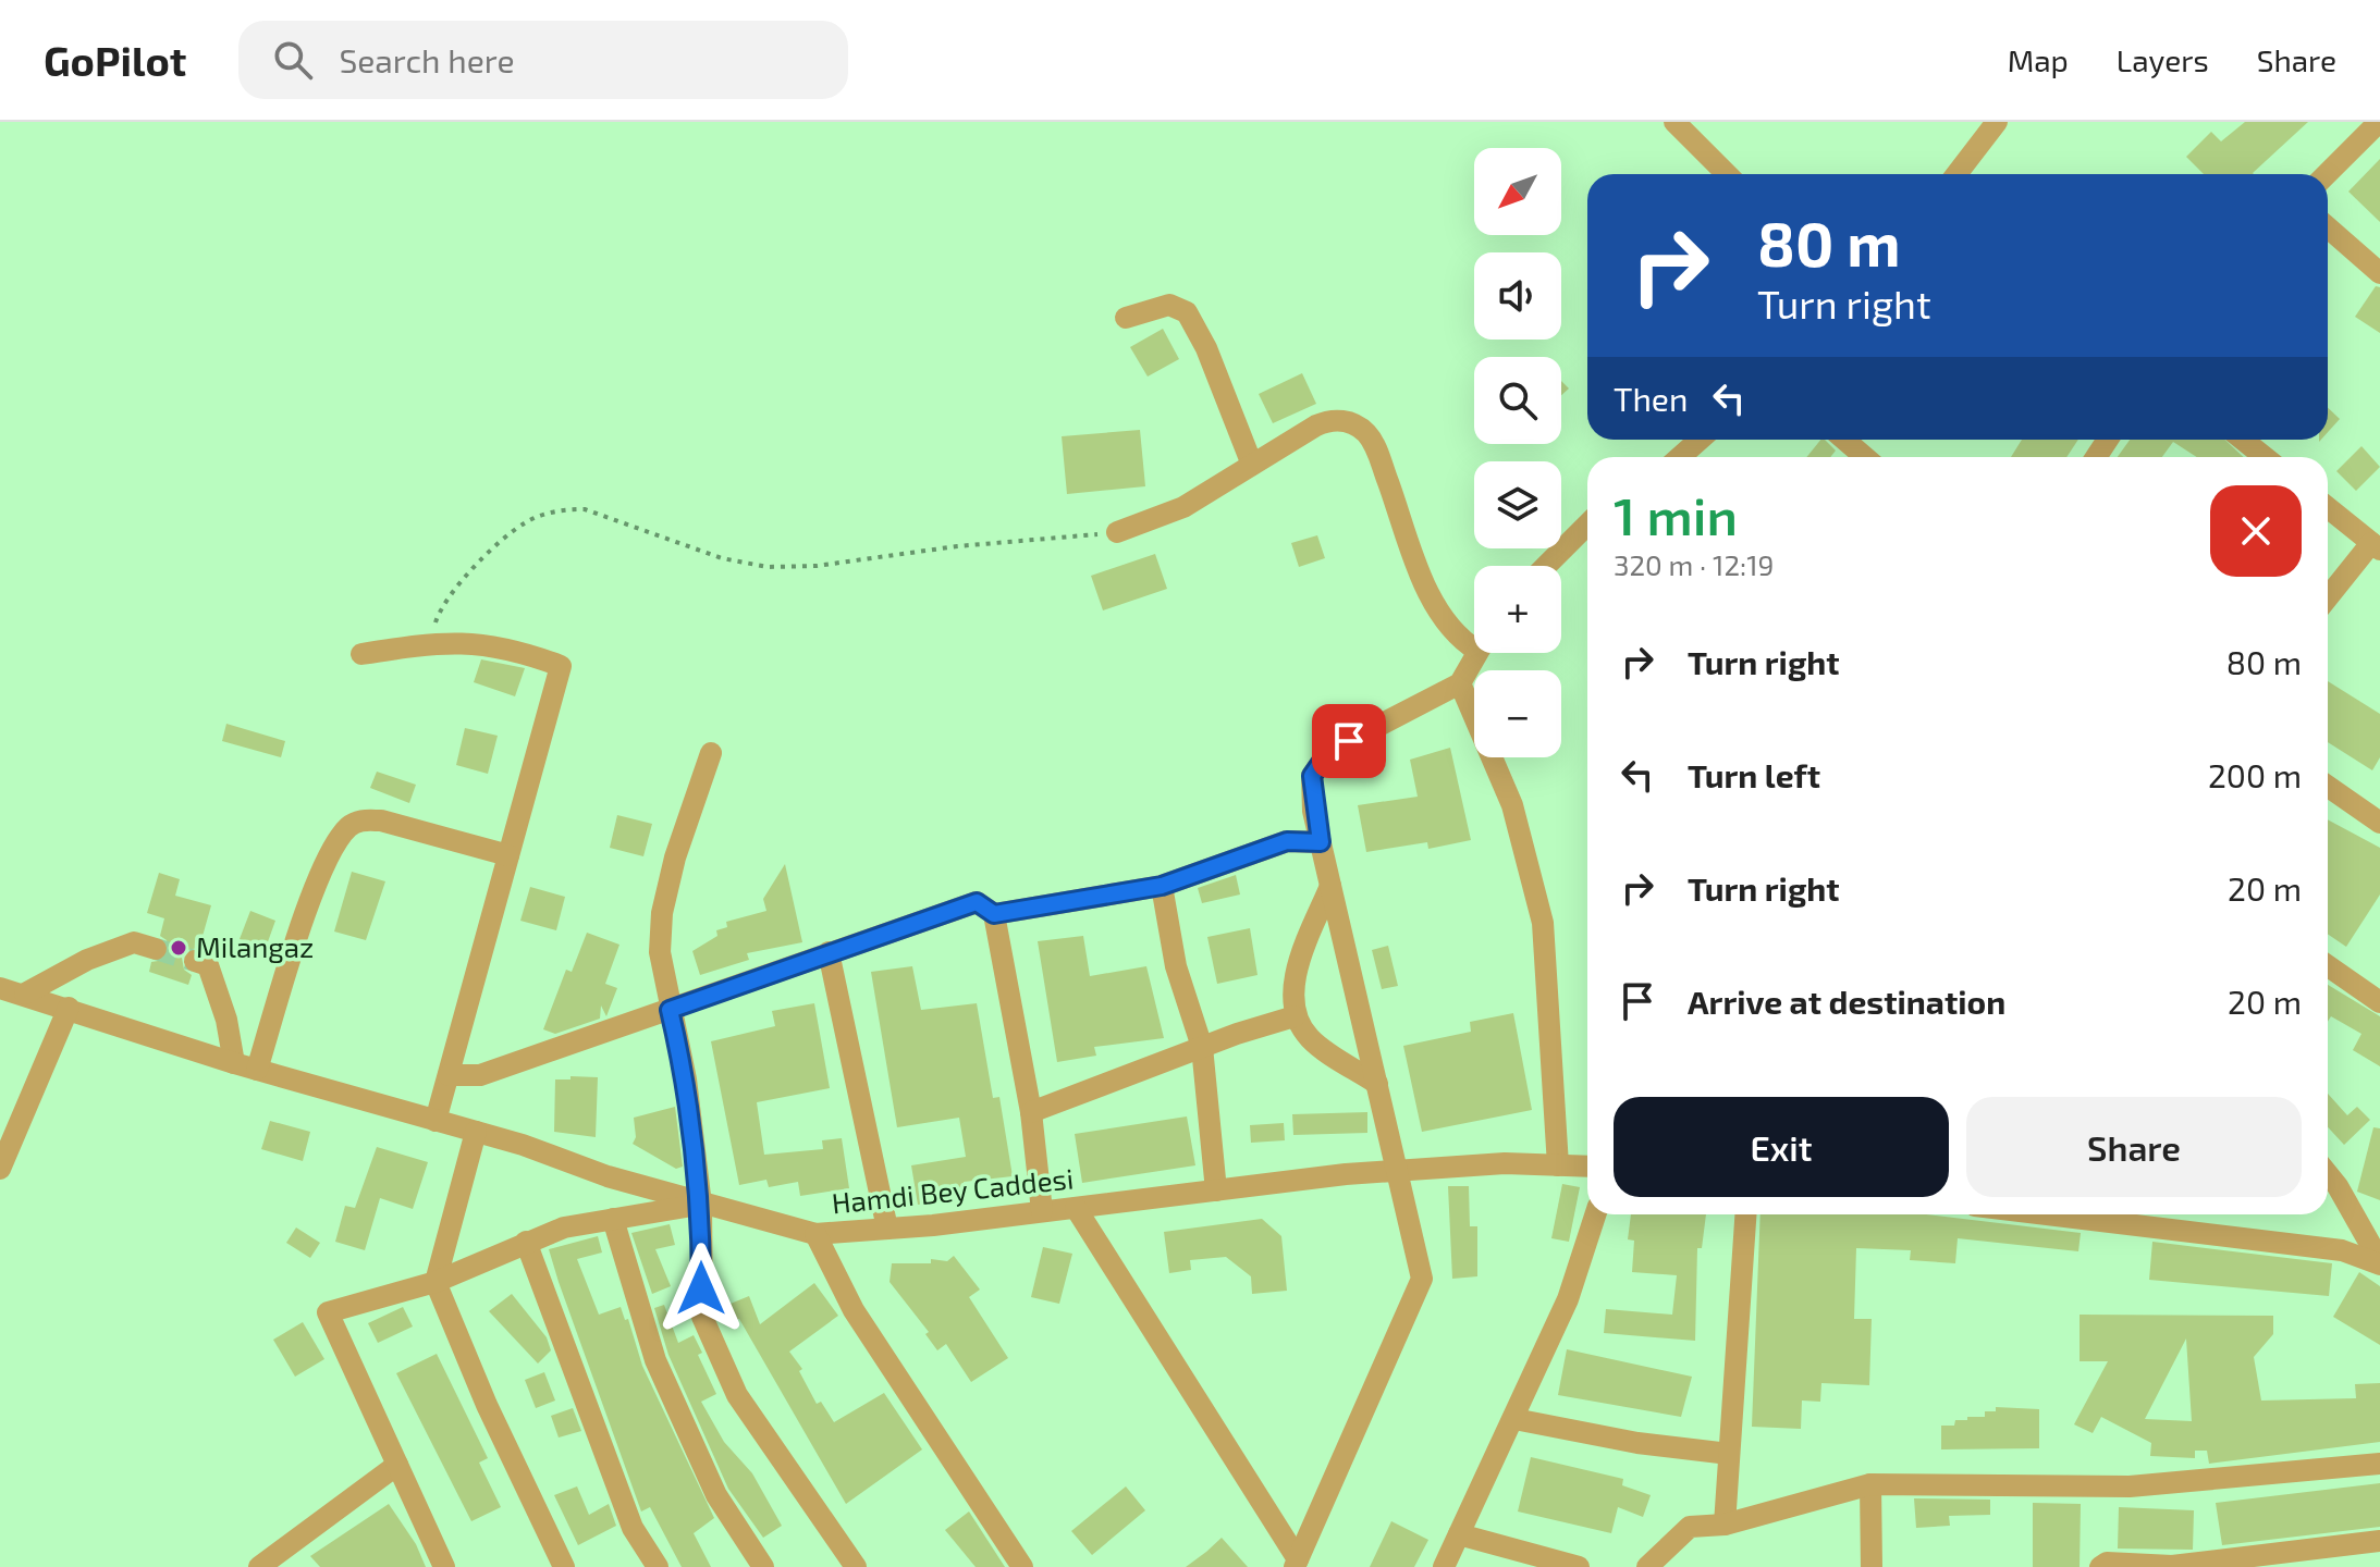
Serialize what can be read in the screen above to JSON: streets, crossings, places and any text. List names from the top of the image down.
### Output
{
  "streets": {
    "street": ["Hamdi Bey Caddesi"]
  },
  "places": ["Milangaz"],
  "north": "bottom left",
  "page": {
    "header": "GoPilot",
    "search": "Search here",
    "nav": ["Map", "Layers", "Share"],
    "map_buttons": ["+", "−"],
    "turn": ["80 m", "Turn right"],
    "then": "Then",
    "heading": ["1 min", "320 m · 12:19"],
    "list": [
      {
        "name": "Turn right",
        "value": "80 m"
      },
      {
        "name": "Turn left",
        "value": "200 m"
      },
      {
        "name": "Turn right",
        "value": "20 m"
      },
      {
        "name": "Arrive at destination",
        "value": "20 m"
      }
    ],
    "buttons": ["Exit", "Share"]
  }
}
